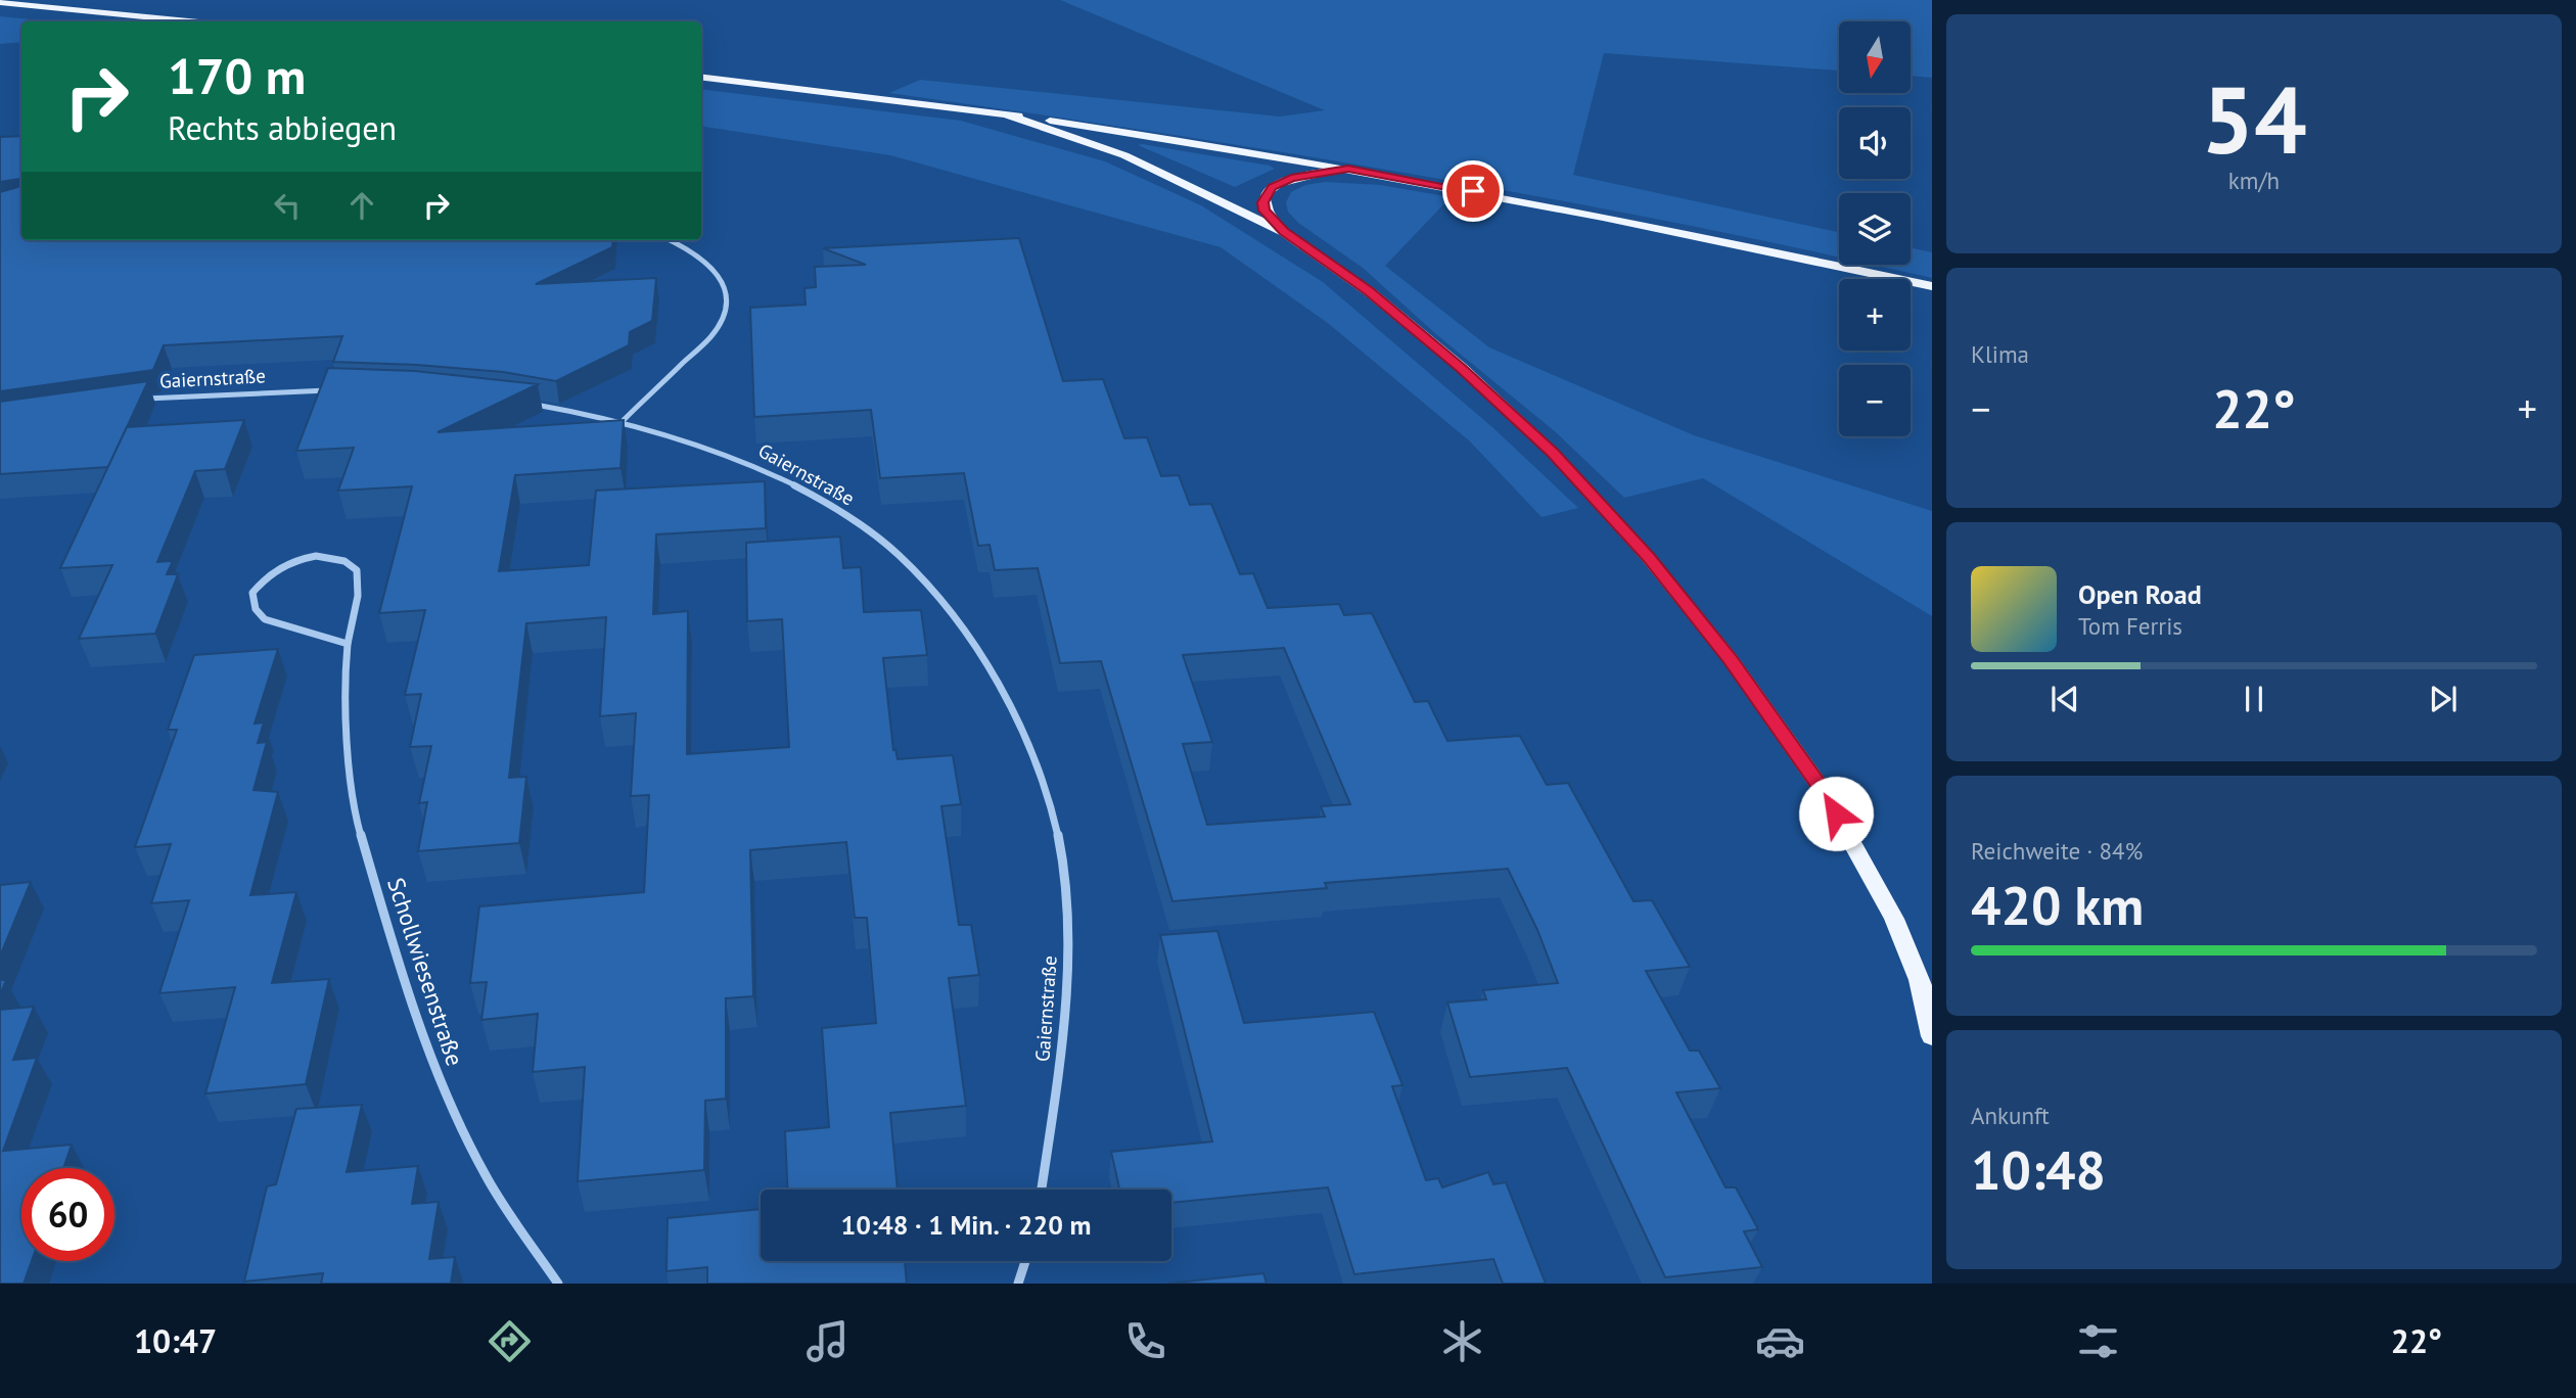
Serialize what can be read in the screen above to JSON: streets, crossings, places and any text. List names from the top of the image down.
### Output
{
  "streets": {
    "street": ["Gaiernstraße", "Schollwiesenstraße"]
  },
  "north": "bottom",
  "page": {
    "tile": [
      ["54", "km/h"],
      "Klima",
      ["Reichweite · 84%", "420 km"],
      ["Ankunft", "10:48"]
    ],
    "map_buttons": ["+", "−"],
    "turn": ["170 m", "Rechts abbiegen"],
    "heat": ["−", "22°", "+"],
    "song": ["Open Road", "Tom Ferris"],
    "limit": "60",
    "trip": "10:48 · 1 Min. · 220 m",
    "tabs": ["10:47", "22°"]
  }
}
